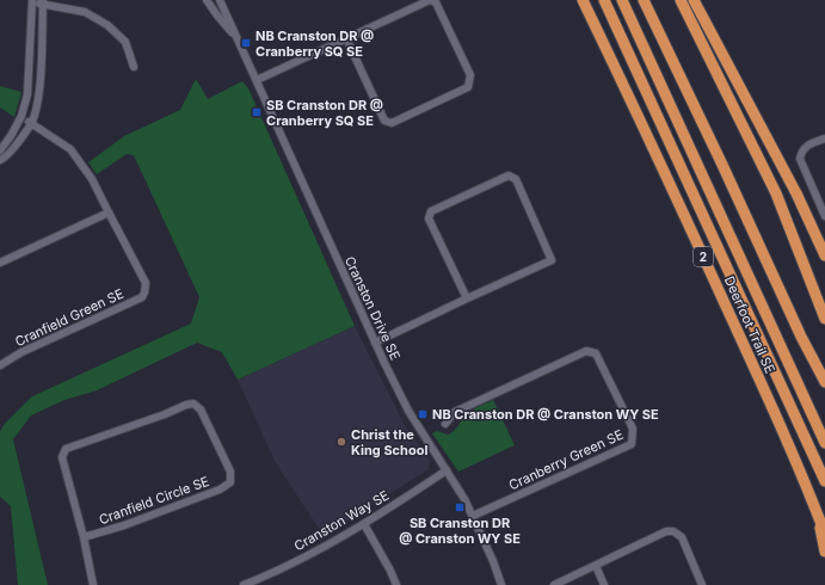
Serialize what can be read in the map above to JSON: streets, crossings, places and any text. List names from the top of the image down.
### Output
{
  "streets": {
    "highway": ["2", "Deerfoot Trail SE"],
    "street": [
      "Cranston Drive SE",
      "Cranfield Green SE",
      "Cranberry Green SE",
      "Cranfield Circle SE",
      "Cranston Way SE"
    ]
  },
  "crossings": [
    ["Cranston Drive SE", "Cranberry Green SE"],
    ["Cranston Drive SE", "Cranston Way SE"]
  ],
  "places": {
    "transit": [
      "NB Cranston DR @ Cranberry SQ SE",
      "SB Cranston DR @ Cranberry SQ SE",
      "NB Cranston DR @ Cranston WY SE",
      "SB Cranston DR @ Cranston WY SE"
    ],
    "other": ["Christ the King School"]
  }
}
